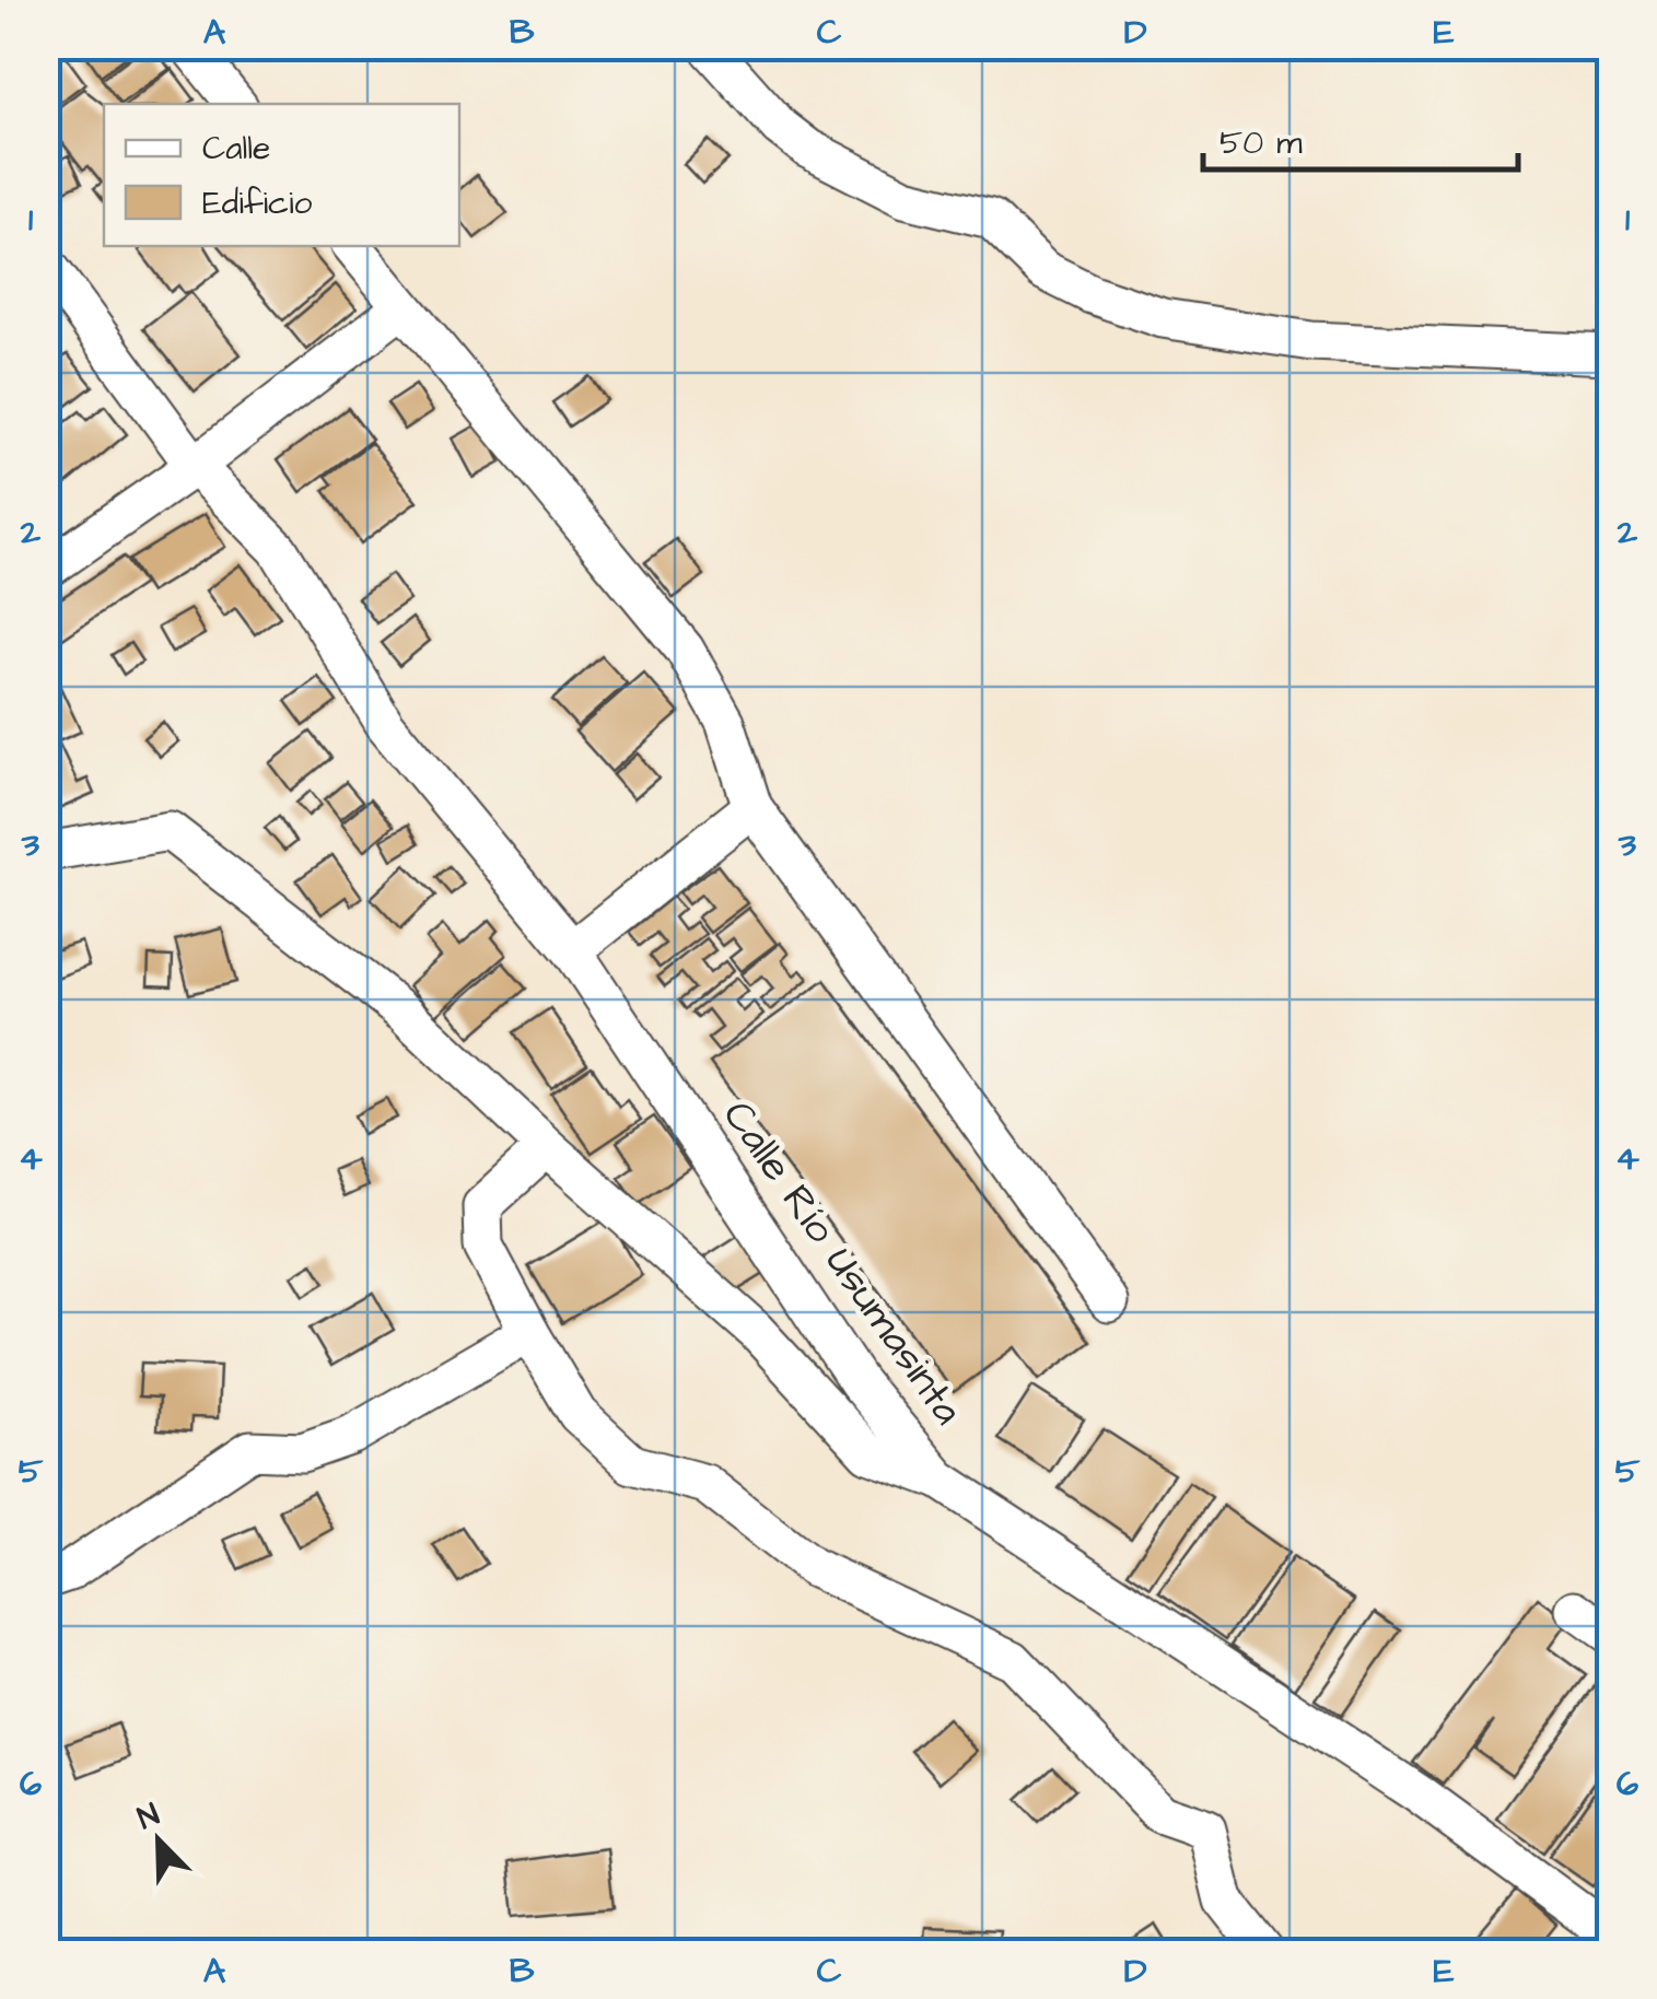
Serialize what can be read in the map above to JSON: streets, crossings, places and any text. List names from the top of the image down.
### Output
{
  "streets": {
    "street": ["Calle Río Usumasinta"]
  },
  "legend": ["Calle", "Edificio"],
  "scale_bar": "50 m",
  "north": "top left",
  "grid": {
    "columns": [
      "A",
      "B",
      "C",
      "D",
      "E"
    ],
    "rows": [
      "1",
      "2",
      "3",
      "4",
      "5",
      "6"
    ]
  }
}
